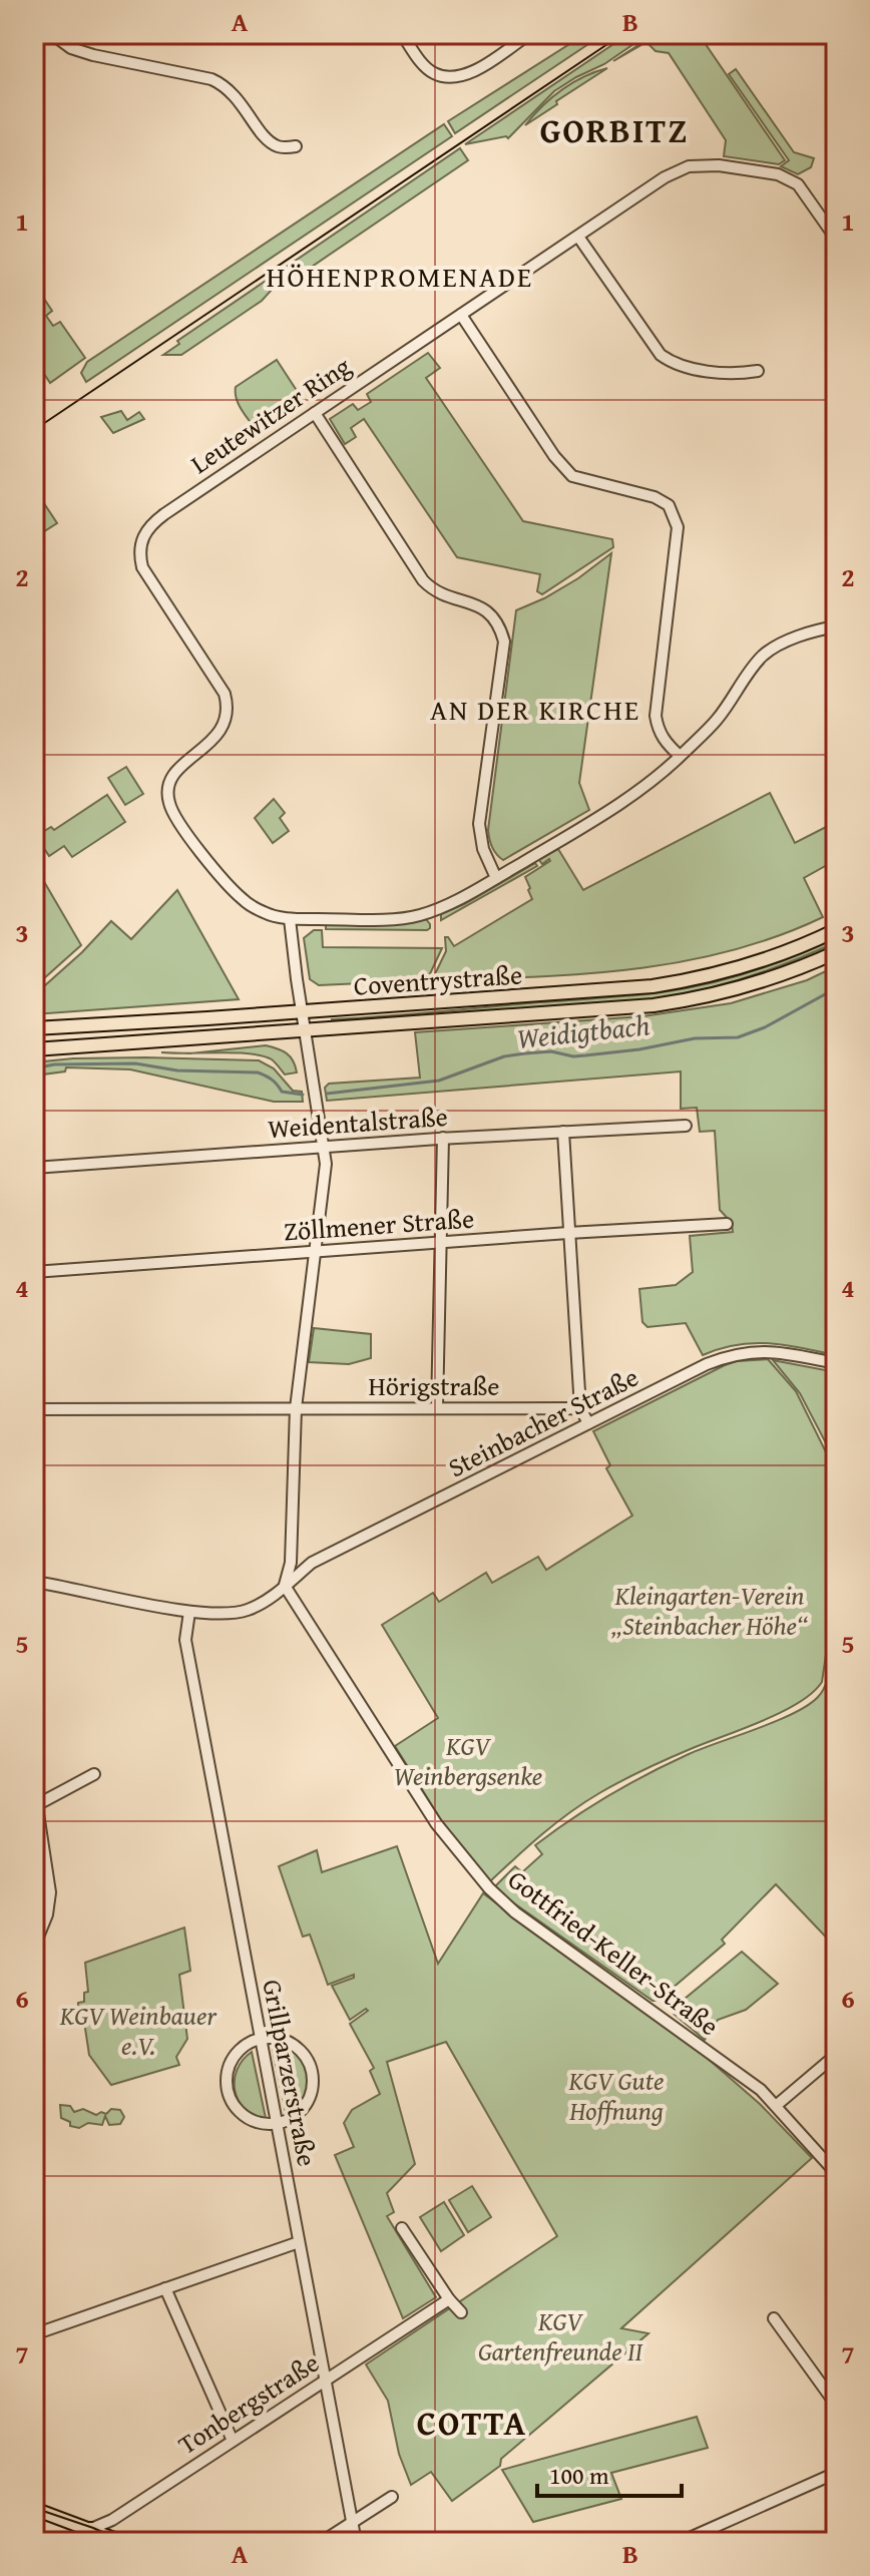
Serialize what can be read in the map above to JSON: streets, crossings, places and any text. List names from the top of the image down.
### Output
{
  "streets": {
    "main road": ["Coventrystraße", "Tonbergstraße"],
    "street": [
      "Leutewitzer Ring",
      "Weidentalstraße",
      "Zöllmener Straße",
      "Hörigstraße",
      "Steinbacher Straße",
      "Gottfried-Keller-Straße",
      "Grillparzerstraße"
    ]
  },
  "crossings": [
    ["Steinbacher Straße", "Gottfried-Keller-Straße"],
    ["Steinbacher Straße", "Grillparzerstraße"],
    ["Grillparzerstraße", "Tonbergstraße"]
  ],
  "districts": [
    "GORBITZ",
    "HÖHENPROMENADE",
    "AN DER KIRCHE",
    "COTTA"
  ],
  "water": ["Weidigtbach"],
  "parks": [
    "Kleingarten-Verein „Steinbacher Höhe“",
    "KGV Weinbergsenke",
    "KGV Weinbauer e.V.",
    "KGV Gute Hoffnung",
    "KGV Gartenfreunde II"
  ],
  "scale_bar": "100 m",
  "grid": {
    "columns": ["A", "B"],
    "rows": [
      "1",
      "2",
      "3",
      "4",
      "5",
      "6",
      "7"
    ]
  }
}
